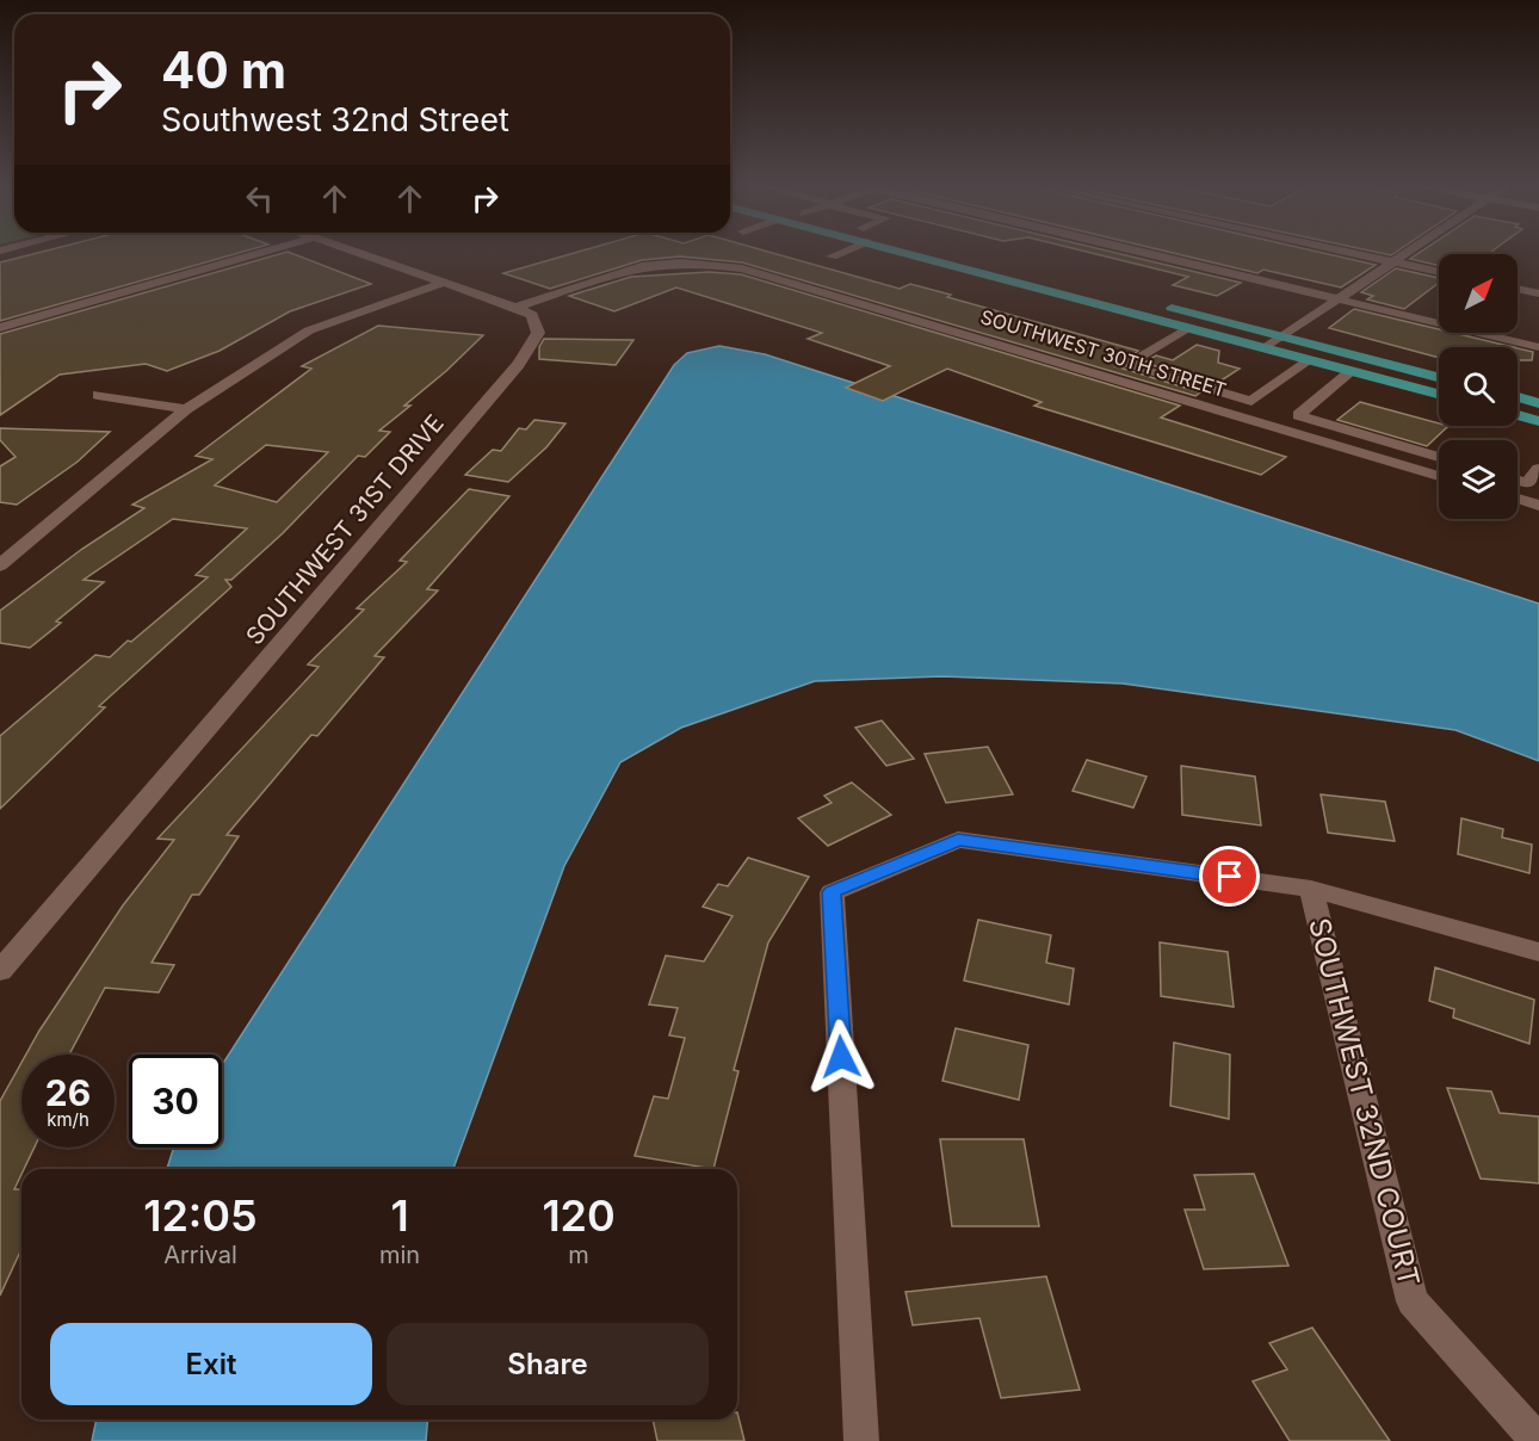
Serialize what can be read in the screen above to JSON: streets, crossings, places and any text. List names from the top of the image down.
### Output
{
  "streets": {
    "street": ["SOUTHWEST 30TH STREET", "SOUTHWEST 31ST DRIVE", "SOUTHWEST 32ND COURT"]
  },
  "crossings": [
    ["SOUTHWEST 30TH STREET", "SOUTHWEST 31ST DRIVE"]
  ],
  "north": "top right",
  "page": {
    "turn": ["40 m", "Southwest 32nd Street"],
    "speed": "26 km/h",
    "limit": "30",
    "eta": [
      "12:05",
      "Arrival",
      "1",
      "min",
      "120",
      "m"
    ],
    "buttons": ["Exit", "Share"]
  }
}
